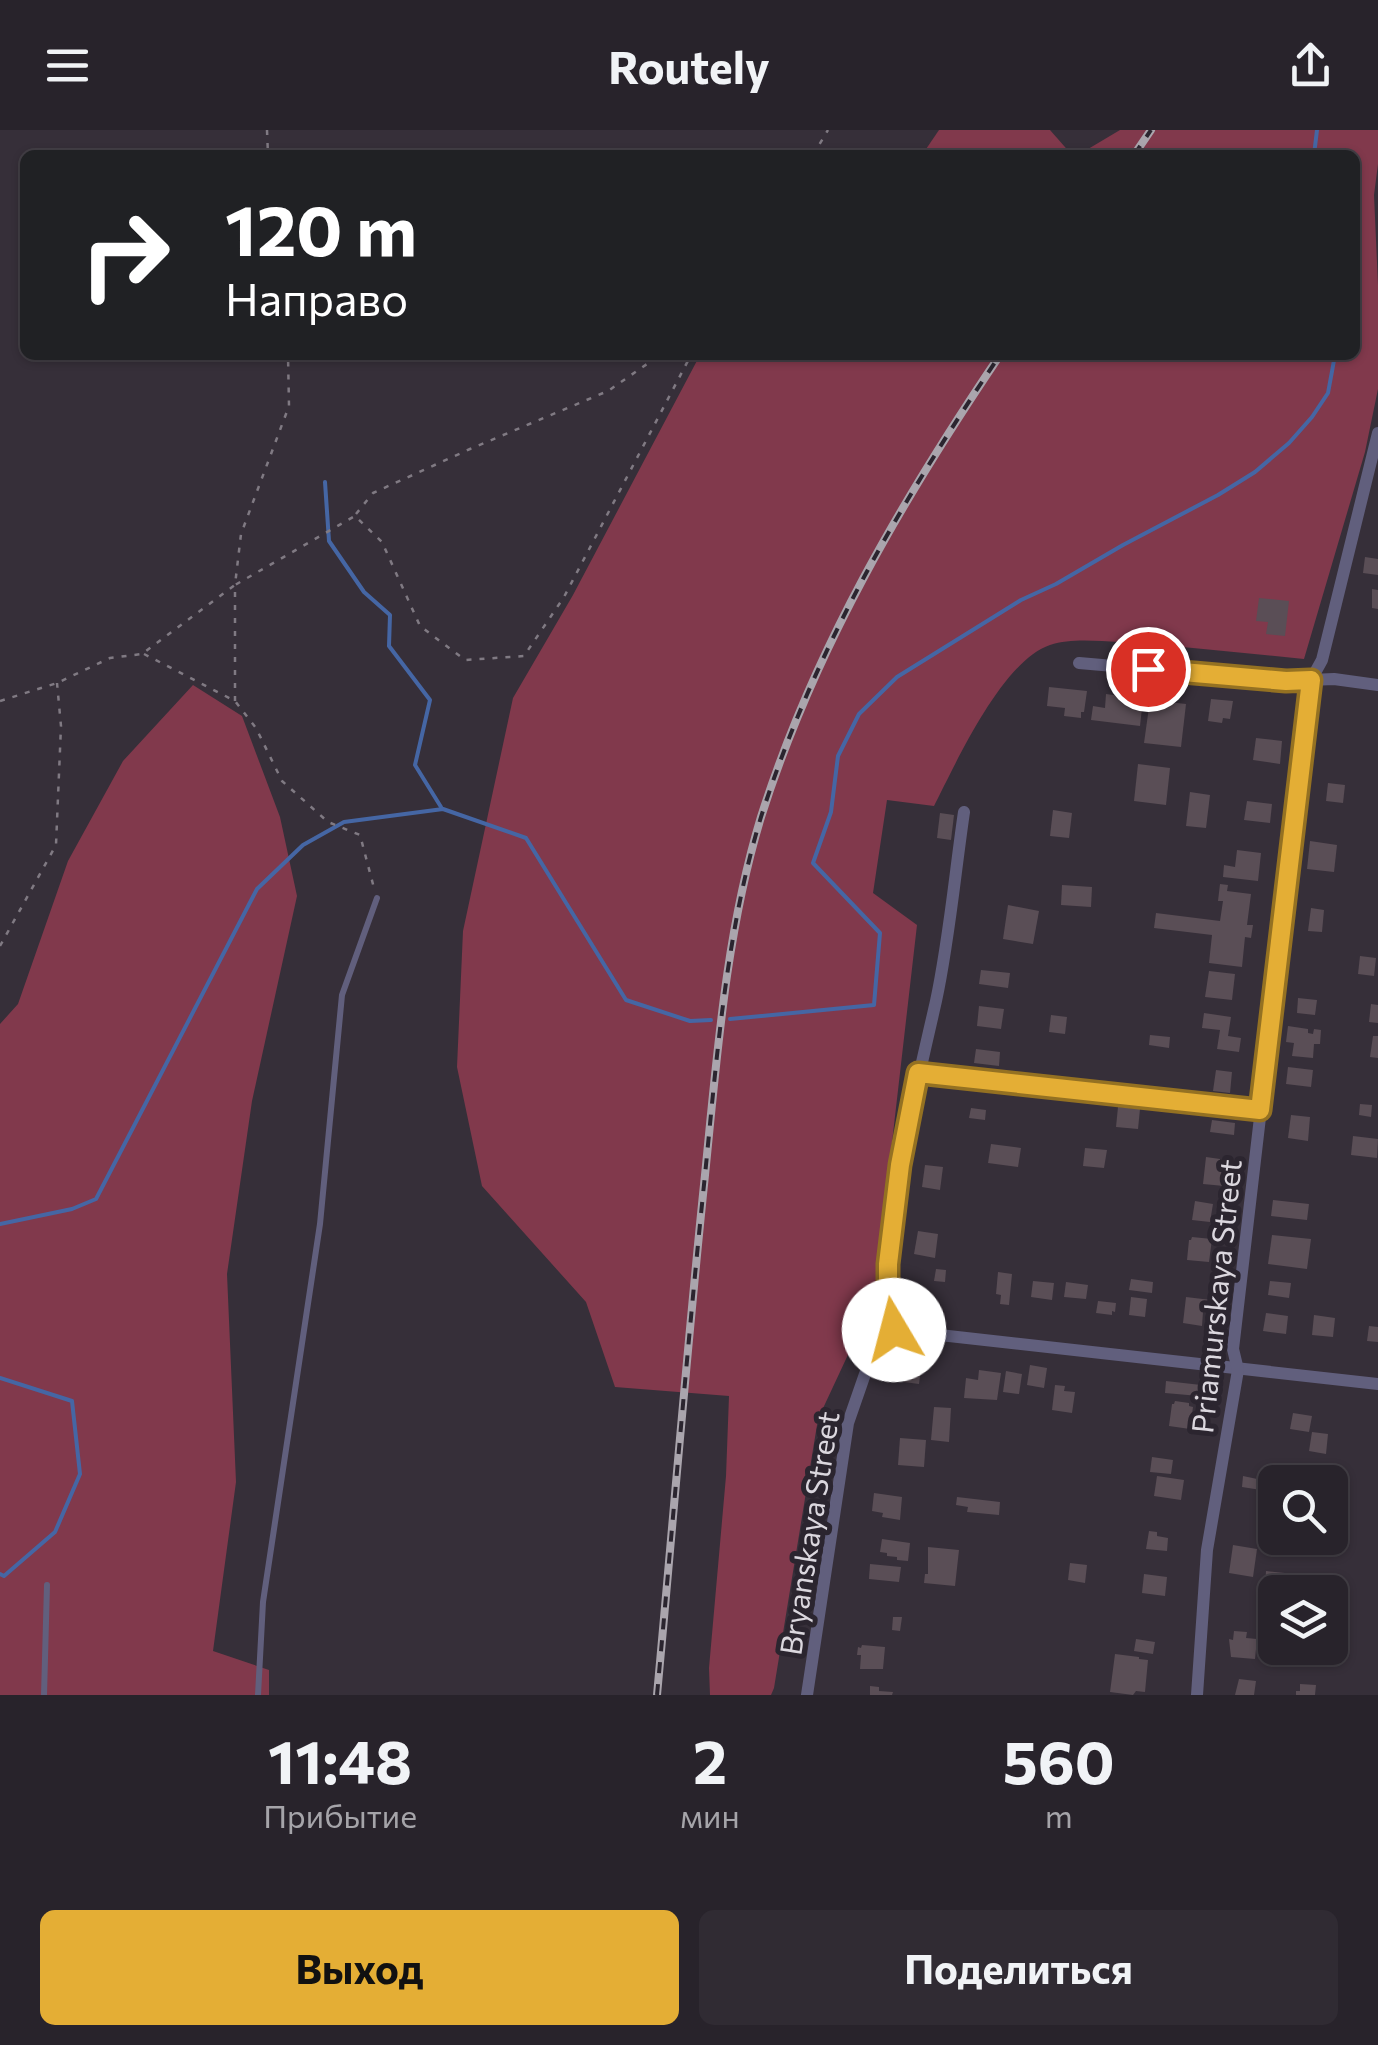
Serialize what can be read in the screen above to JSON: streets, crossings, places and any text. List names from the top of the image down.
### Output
{
  "streets": {
    "street": ["Priamurskaya Street", "Bryanskaya Street"]
  },
  "page": {
    "header": "Routely",
    "turn": ["120 m", "Направо"],
    "eta": [
      "11:48",
      "Прибытие",
      "2",
      "мин",
      "560",
      "m"
    ],
    "buttons": ["Выход", "Поделиться"]
  }
}
